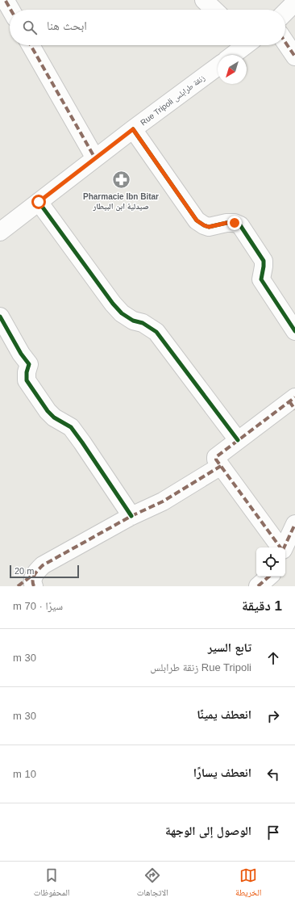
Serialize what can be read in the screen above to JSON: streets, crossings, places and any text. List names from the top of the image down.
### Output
{
  "streets": {
    "street": ["Rue Tripoli زنقة طرابلس"]
  },
  "places": {
    "pharmacy": ["Pharmacie Ibn Bitar صيدلية ابن البيطار"]
  },
  "scale_bar": "20 m",
  "north": "bottom left",
  "page": {
    "search": "ابحث هنا",
    "scale": "20 m",
    "heading": ["1 دقيقة", "سيرًا · 70 m"],
    "list": [
      ["تابع السير", "Rue Tripoli زنقة طرابلس", "30 m"],
      ["انعطف يمينًا", "30 m"],
      ["انعطف يسارًا", "10 m"],
      "الوصول إلى الوجهة"
    ],
    "nav": ["الخريطة", "الاتجاهات", "المحفوظات"]
  }
}
